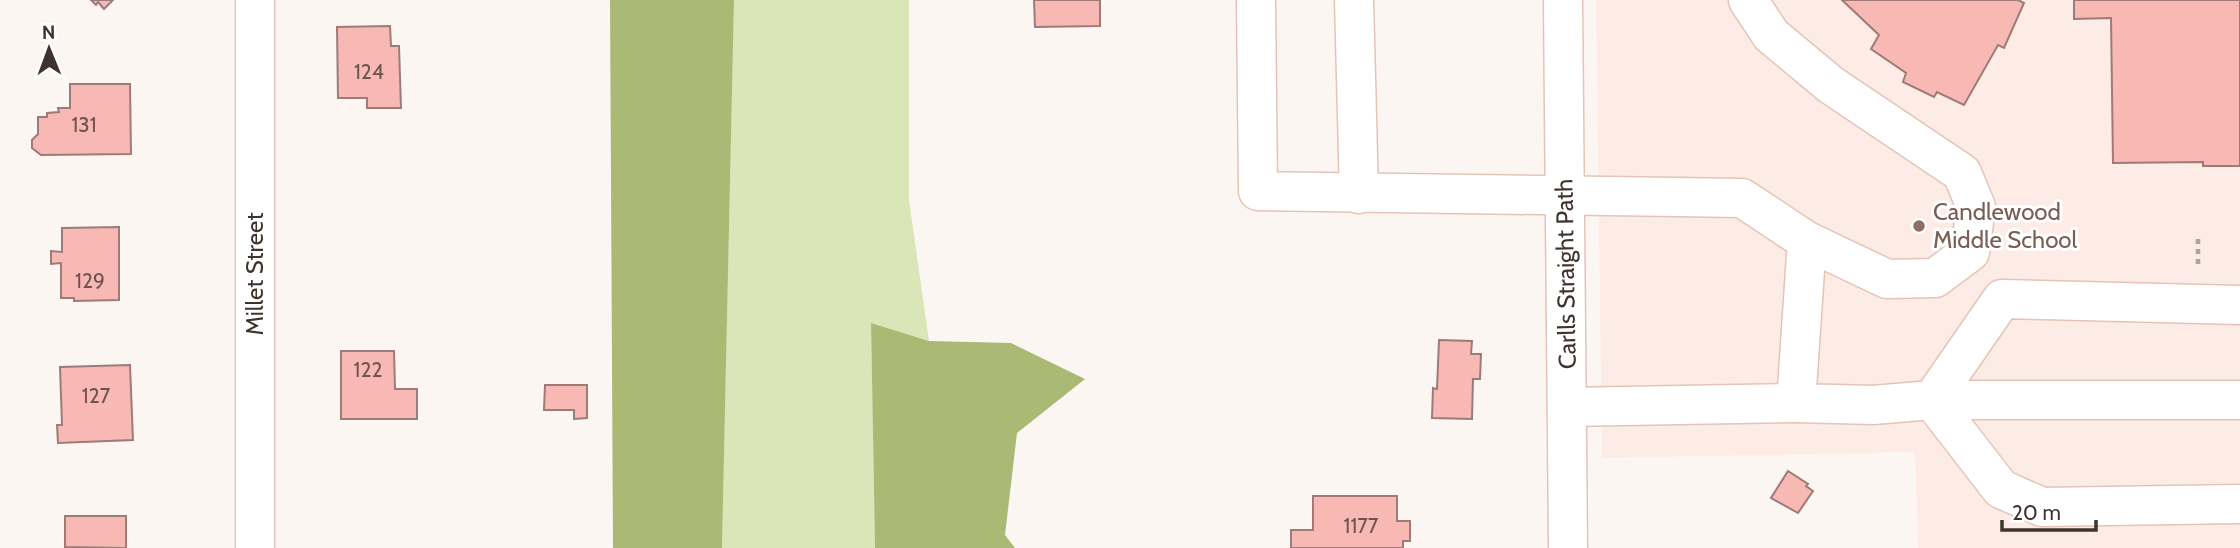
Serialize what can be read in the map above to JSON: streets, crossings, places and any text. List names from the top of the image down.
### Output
{
  "streets": {
    "street": ["Millet Street", "Carlls Straight Path"]
  },
  "places": ["Candlewood Middle School"],
  "house_numbers": [
    "124",
    "131",
    "129",
    "122",
    "127",
    "1177"
  ],
  "scale_bar": "20 m",
  "north": "top"
}
